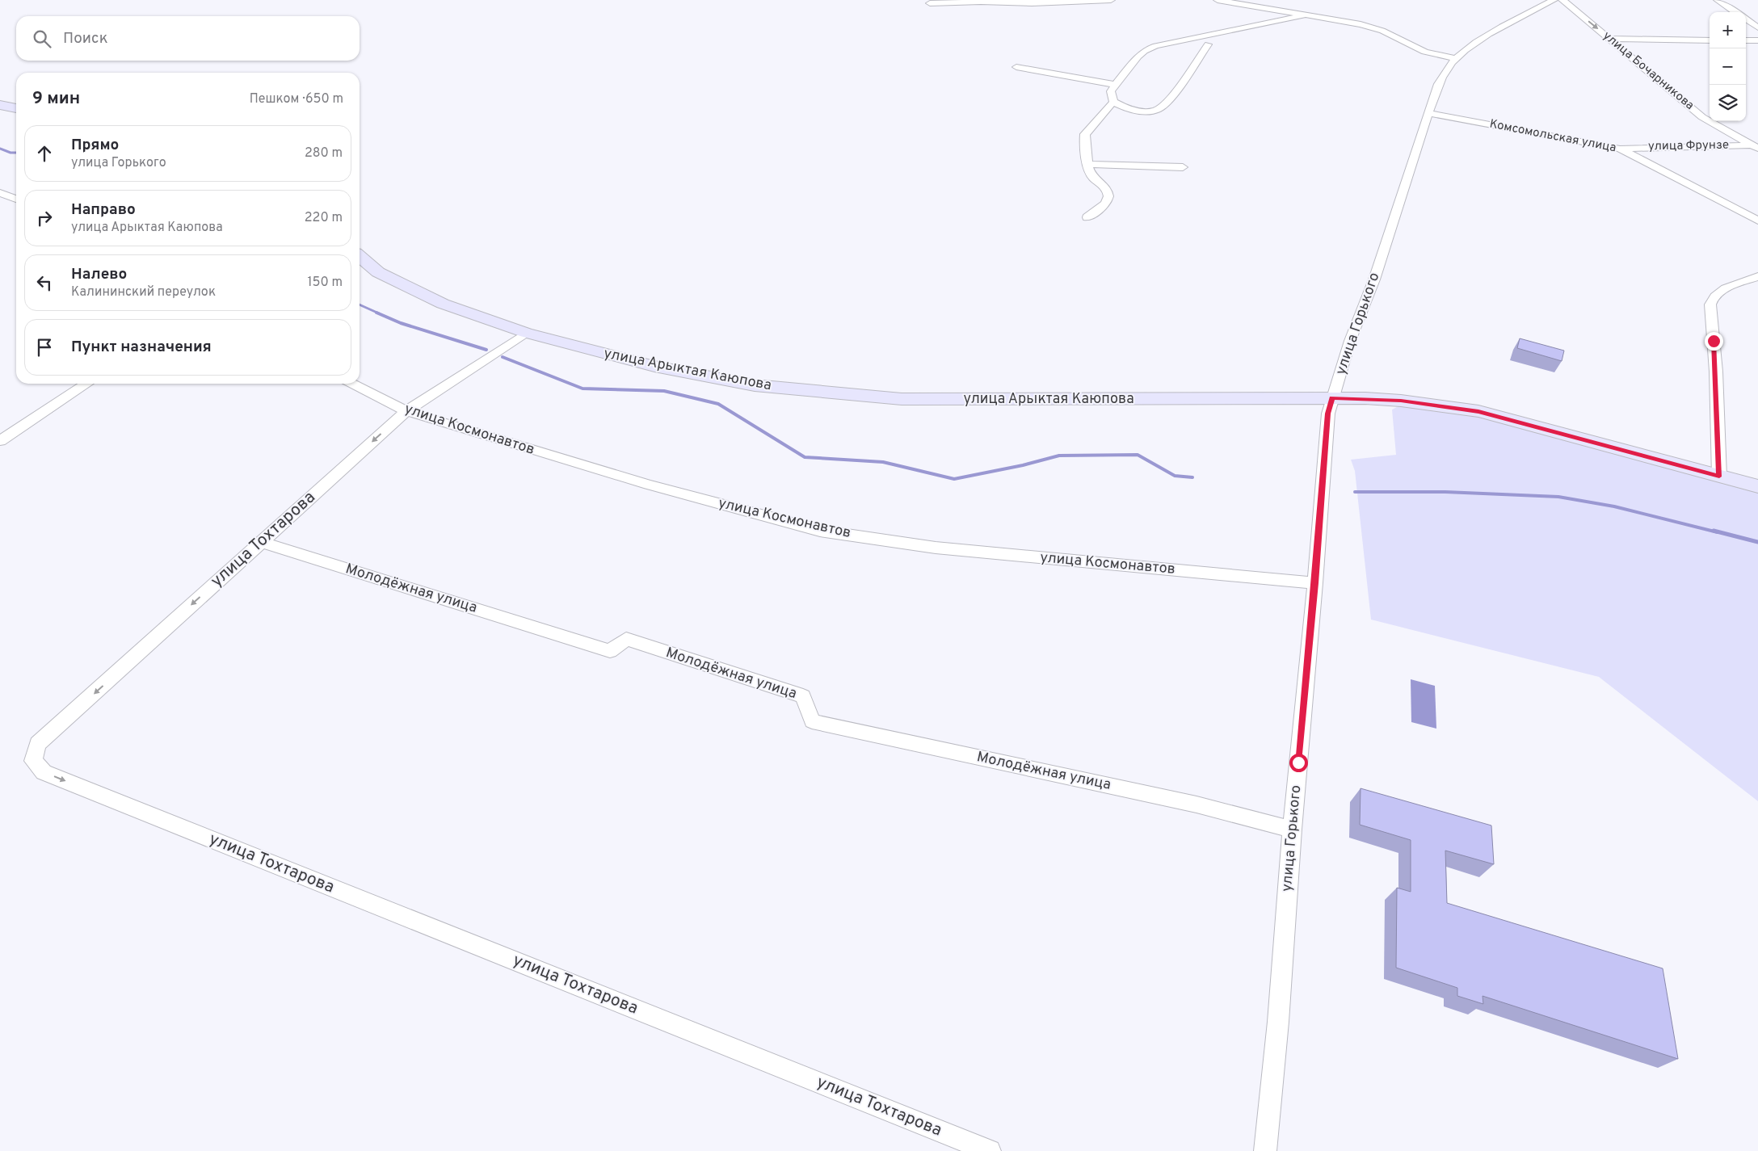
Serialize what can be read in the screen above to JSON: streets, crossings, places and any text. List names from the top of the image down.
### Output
{
  "streets": {
    "street": [
      "улица Бочарникова",
      "Комсомольская улица",
      "улица Фрунзе",
      "улица Горького",
      "улица Арыктая Каюпова",
      "улица Космонавтов",
      "улица Тохтарова",
      "Молодёжная улица"
    ]
  },
  "crossings": [
    ["улица Бочарникова", "улица Фрунзе"],
    ["Комсомольская улица", "улица Фрунзе"],
    ["Комсомольская улица", "улица Горького"],
    ["улица Горького", "улица Арыктая Каюпова"],
    ["улица Горького", "улица Космонавтов"],
    ["улица Горького", "Молодёжная улица"],
    ["улица Арыктая Каюпова", "улица Тохтарова"],
    ["улица Космонавтов", "улица Тохтарова"],
    ["улица Тохтарова", "Молодёжная улица"]
  ],
  "page": {
    "map_buttons": ["+", "−"],
    "search": "Поиск",
    "heading": ["9 мин", "Пешком · 650 m"],
    "list": [
      ["Прямо", "улица Горького", "280 m"],
      ["Направо", "улица Арыктая Каюпова", "220 m"],
      ["Налево", "Калининский переулок", "150 m"],
      "Пункт назначения"
    ]
  }
}
